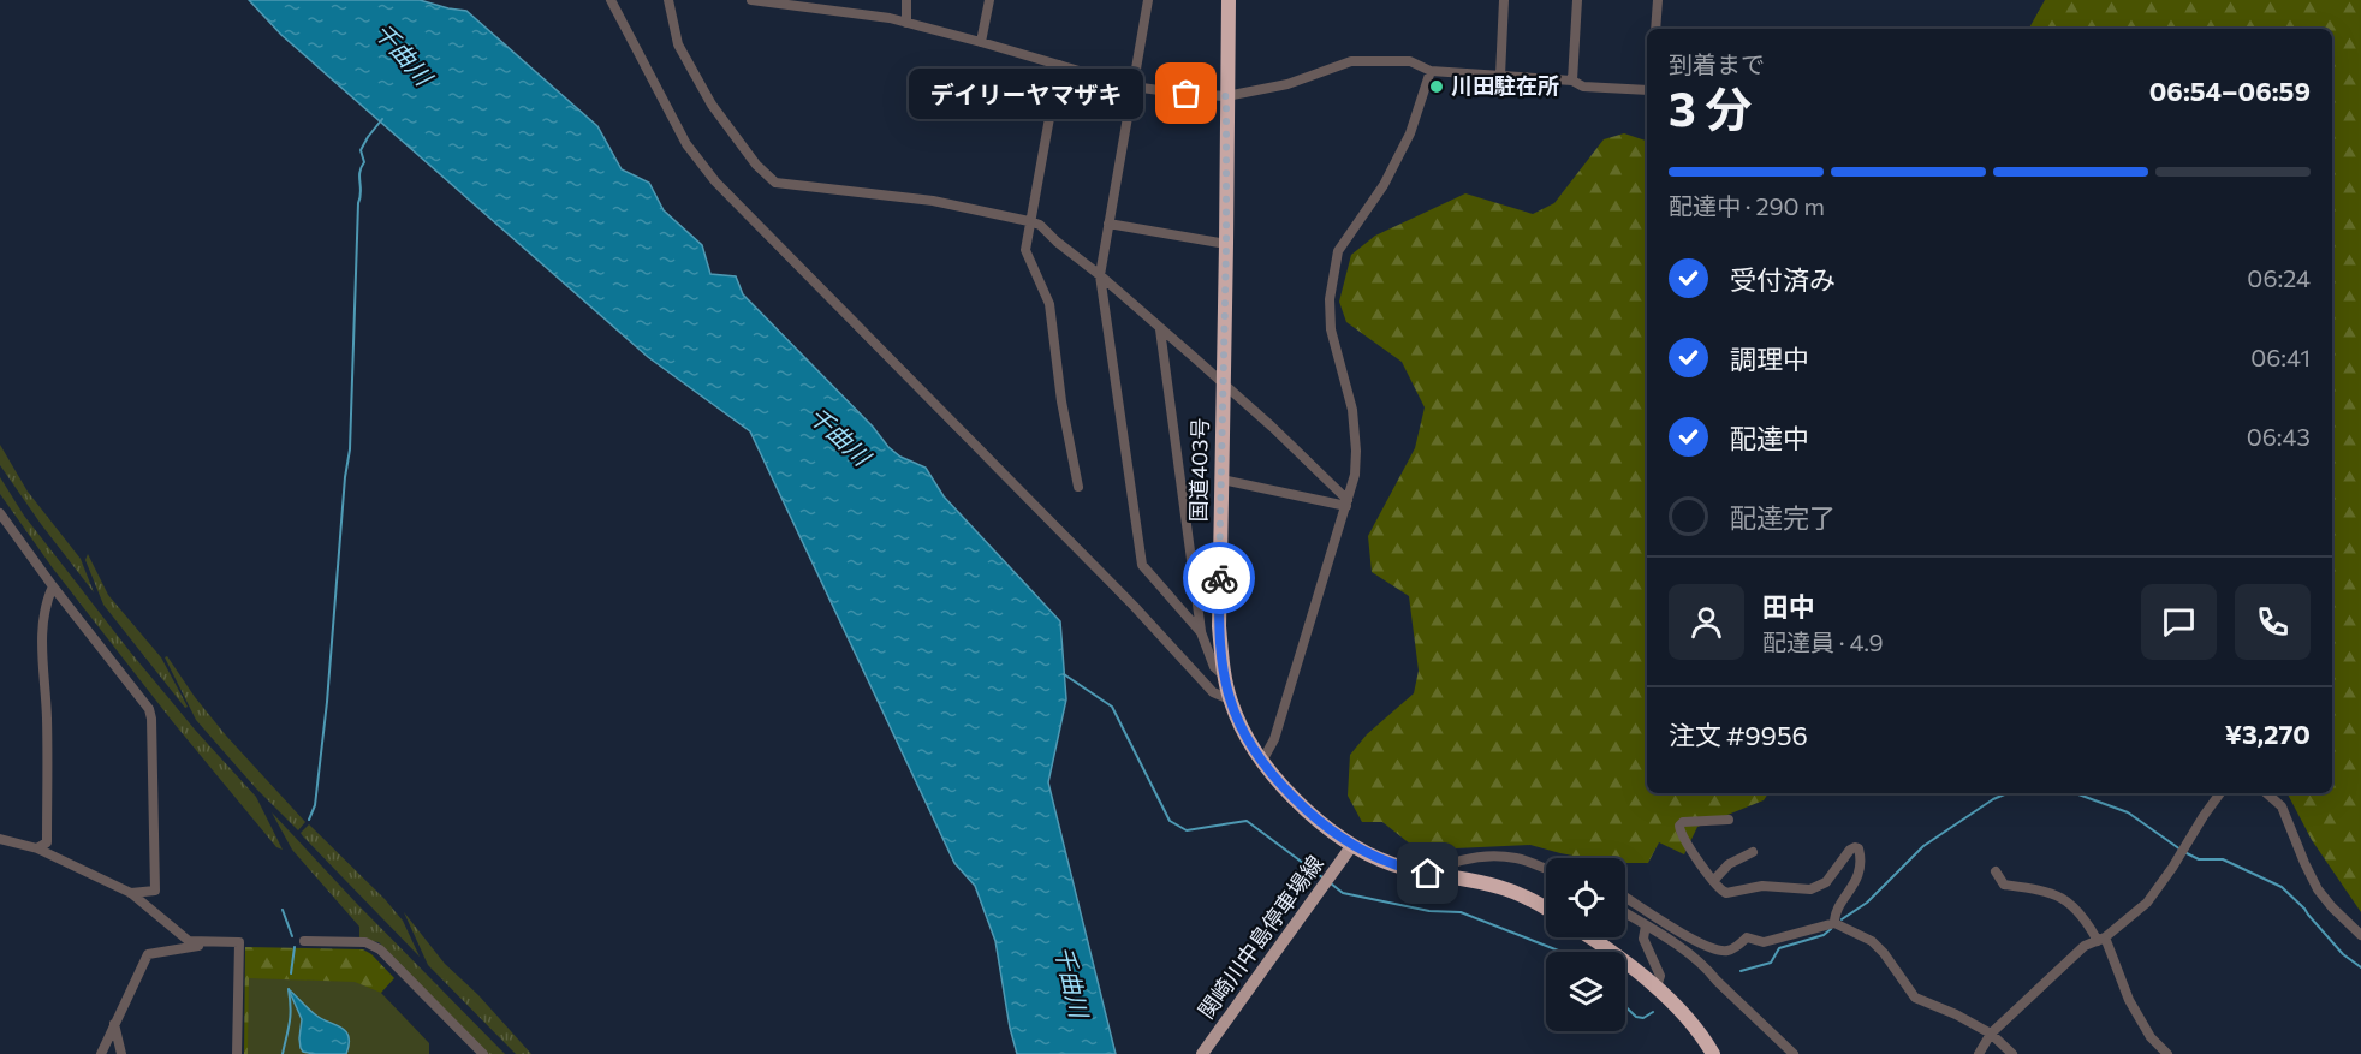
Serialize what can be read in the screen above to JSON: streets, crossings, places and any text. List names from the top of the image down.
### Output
{
  "streets": {
    "highway": ["国道403号"],
    "main road": ["関崎川中島停車場線"]
  },
  "crossings": [
    ["国道403号", "関崎川中島停車場線"]
  ],
  "water": ["千曲川"],
  "places": ["川田駐在所", "デイリーヤマザキ"],
  "page": {
    "heading": ["3 分", "到着まで", "06:54–06:59"],
    "panel": [
      "田中",
      "配達員 · 4.9",
      "注文 #9956",
      "¥3,270"
    ],
    "bubble": "デイリーヤマザキ",
    "bar": "配達中 · 290 m",
    "list": [
      ["受付済み", "06:24"],
      ["調理中", "06:41"],
      ["配達中", "06:43"],
      "配達完了"
    ]
  }
}
